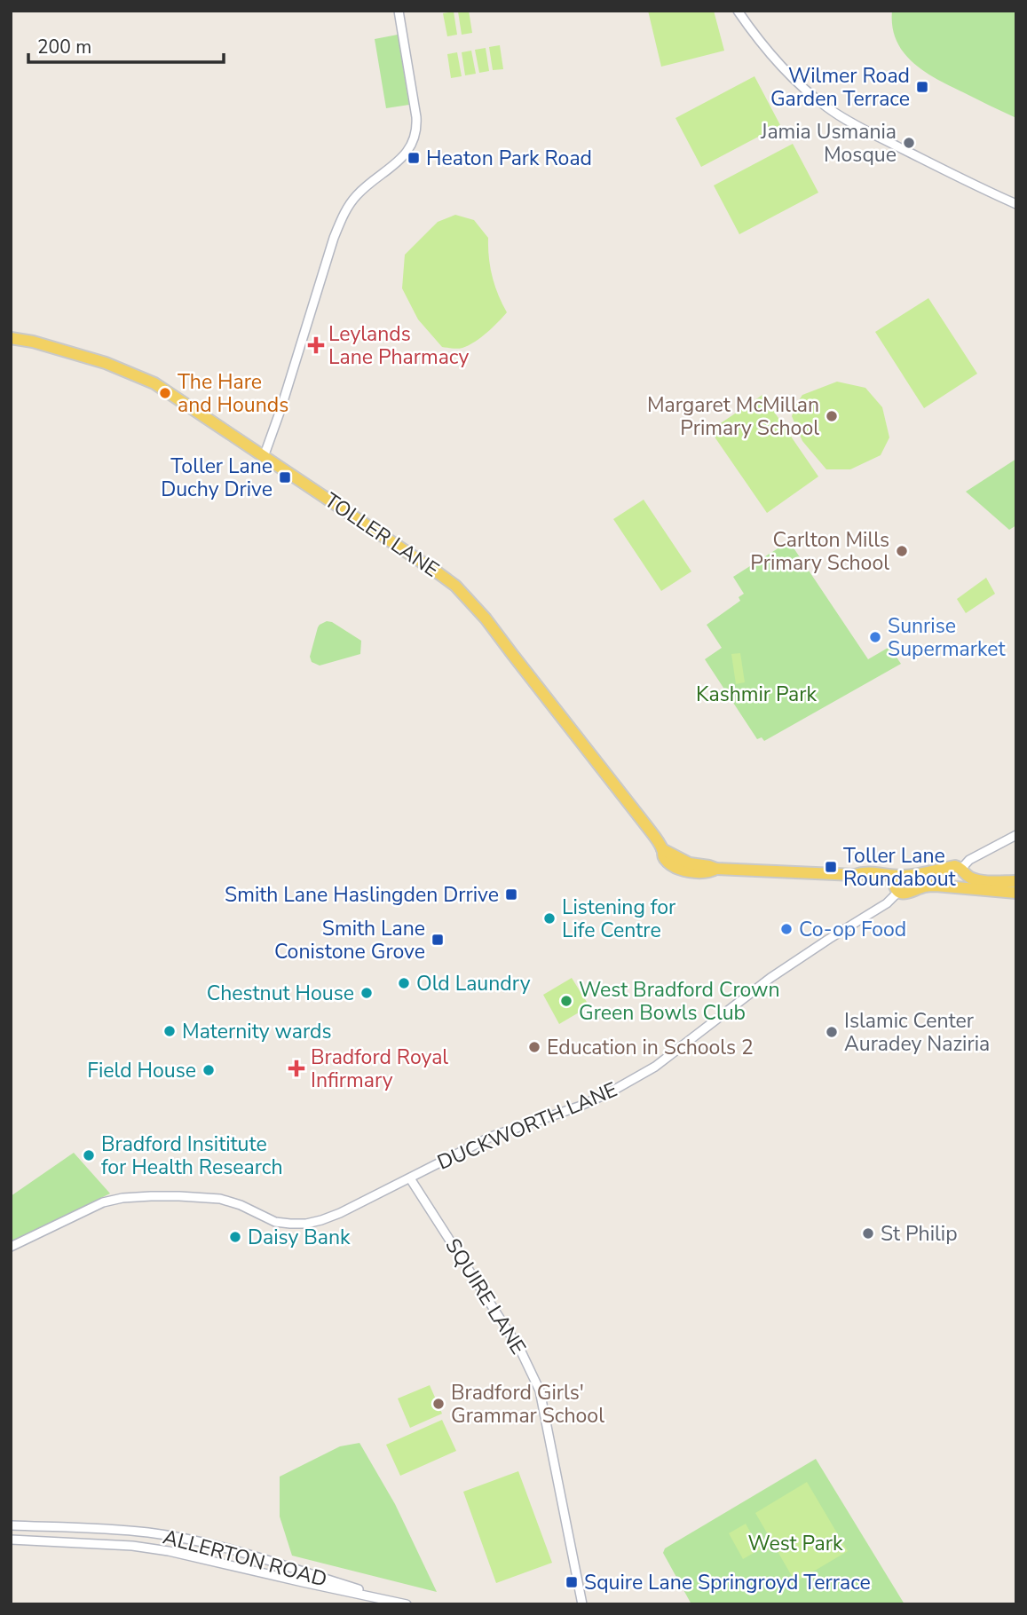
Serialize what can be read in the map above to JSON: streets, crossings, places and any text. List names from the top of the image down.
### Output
{
  "streets": {
    "main road": ["TOLLER LANE"],
    "street": ["DUCKWORTH LANE", "SQUIRE LANE", "ALLERTON ROAD"]
  },
  "crossings": [
    ["TOLLER LANE", "DUCKWORTH LANE"],
    ["DUCKWORTH LANE", "SQUIRE LANE"]
  ],
  "parks": ["Kashmir Park", "West Park"],
  "places": {
    "transit": [
      "Wilmer Road Garden Terrace",
      "Heaton Park Road",
      "Toller Lane Duchy Drive",
      "Toller Lane Roundabout",
      "Smith Lane Haslingden Drrive",
      "Smith Lane Conistone Grove",
      "Squire Lane Springroyd Terrace"
    ],
    "other": [
      "Jamia Usmania Mosque",
      "The Hare and Hounds",
      "Margaret McMillan Primary School",
      "Carlton Mills Primary School",
      "Sunrise Supermarket",
      "Listening for Life Centre",
      "Co-op Food",
      "Old Laundry",
      "Chestnut House",
      "West Bradford Crown Green Bowls Club",
      "Maternity wards",
      "Islamic Center Auradey Naziria",
      "Education in Schools 2",
      "Field House",
      "Bradford Insititute for Health Research",
      "St Philip",
      "Daisy Bank",
      "Bradford Girls' Grammar School"
    ],
    "health": ["Leylands Lane Pharmacy", "Bradford Royal Infirmary"]
  },
  "scale_bar": "200 m"
}
